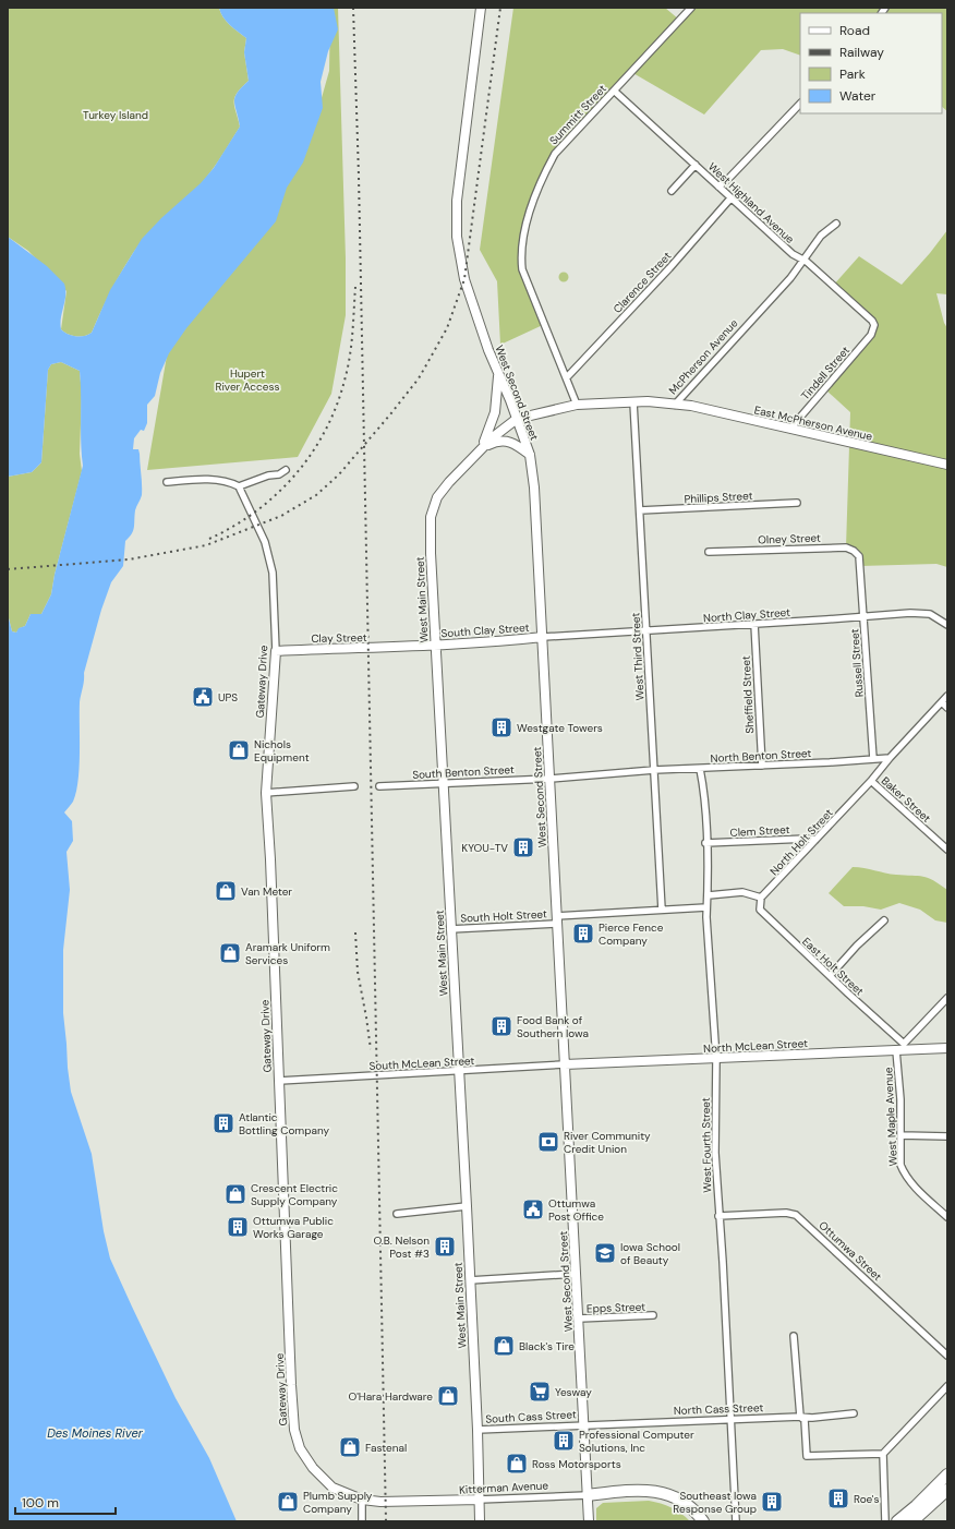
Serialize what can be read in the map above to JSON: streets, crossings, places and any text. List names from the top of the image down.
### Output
{
  "streets": {
    "main road": [
      "McPherson Avenue",
      "West Second Street",
      "East McPherson Avenue",
      "West Main Street",
      "South Clay Street",
      "Clay Street",
      "Gateway Drive",
      "North McLean Street",
      "Kitterman Avenue"
    ],
    "street": [
      "Summitt Street",
      "West Highland Avenue",
      "Clarence Street",
      "Tindell Street",
      "Phillips Street",
      "Olney Street",
      "North Clay Street",
      "West Third Street",
      "Russell Street",
      "Sheffield Street",
      "North Benton Street",
      "South Benton Street",
      "Baker Street",
      "Clem Street",
      "North Holt Street",
      "South Holt Street",
      "East Holt Street",
      "South McLean Street",
      "West Maple Avenue",
      "West Fourth Street",
      "Ottumwa Street",
      "Epps Street",
      "North Cass Street",
      "South Cass Street"
    ]
  },
  "crossings": [
    ["Summitt Street", "West Highland Avenue"],
    ["Summitt Street", "Clarence Street"],
    ["Summitt Street", "McPherson Avenue"],
    ["West Highland Avenue", "Clarence Street"],
    ["West Highland Avenue", "McPherson Avenue"],
    ["West Highland Avenue", "Tindell Street"],
    ["McPherson Avenue", "West Second Street"],
    ["McPherson Avenue", "East McPherson Avenue"],
    ["McPherson Avenue", "West Main Street"],
    ["McPherson Avenue", "West Third Street"],
    ["Tindell Street", "East McPherson Avenue"],
    ["West Second Street", "West Main Street"],
    ["West Second Street", "North Clay Street"],
    ["West Second Street", "South Clay Street"],
    ["West Second Street", "North Benton Street"],
    ["West Second Street", "South Benton Street"],
    ["West Second Street", "South Holt Street"],
    ["West Second Street", "North McLean Street"],
    ["West Second Street", "South McLean Street"],
    ["West Second Street", "Epps Street"],
    ["West Second Street", "North Cass Street"],
    ["West Second Street", "South Cass Street"],
    ["West Second Street", "Kitterman Avenue"],
    ["Phillips Street", "West Third Street"],
    ["Olney Street", "Russell Street"],
    ["West Main Street", "South Clay Street"],
    ["West Main Street", "South Benton Street"],
    ["West Main Street", "South Holt Street"],
    ["West Main Street", "South McLean Street"],
    ["West Main Street", "South Cass Street"],
    ["West Main Street", "Kitterman Avenue"],
    ["North Clay Street", "South Clay Street"],
    ["North Clay Street", "West Third Street"],
    ["North Clay Street", "Russell Street"],
    ["North Clay Street", "Sheffield Street"],
    ["South Clay Street", "Clay Street"],
    ["Clay Street", "Gateway Drive"],
    ["West Third Street", "North Benton Street"],
    ["Russell Street", "North Benton Street"],
    ["Gateway Drive", "South McLean Street"],
    ["Gateway Drive", "Kitterman Avenue"],
    ["Sheffield Street", "North Benton Street"],
    ["North Benton Street", "South Benton Street"],
    ["North Benton Street", "North Holt Street"],
    ["North Benton Street", "West Fourth Street"],
    ["Baker Street", "North Holt Street"],
    ["Clem Street", "North Holt Street"],
    ["Clem Street", "West Fourth Street"],
    ["North Holt Street", "East Holt Street"],
    ["East Holt Street", "North McLean Street"],
    ["North McLean Street", "South McLean Street"],
    ["North McLean Street", "West Maple Avenue"],
    ["North McLean Street", "West Fourth Street"],
    ["West Fourth Street", "Ottumwa Street"],
    ["West Fourth Street", "North Cass Street"],
    ["North Cass Street", "South Cass Street"]
  ],
  "water": ["Des Moines River"],
  "parks": ["Turkey Island", "Hupert River Access"],
  "places": {
    "public building": ["UPS", "Ottumwa Post Office"],
    "building": [
      "Westgate Towers",
      "KYOU-TV",
      "Pierce Fence Company",
      "Food Bank of Southern Iowa",
      "Atlantic Bottling Company",
      "Ottumwa Public Works Garage",
      "O.B. Nelson Post #3",
      "Professional Computer Solutions, Inc",
      "Roe's",
      "Southeast Iowa Response Group"
    ],
    "shop": [
      "Nichols Equipment",
      "Van Meter",
      "Aramark Uniform Services",
      "Crescent Electric Supply Company",
      "Black's Tire",
      "O'Hara Hardware",
      "Fastenal",
      "Ross Motorsports",
      "Plumb Supply Company"
    ],
    "bank": ["River Community Credit Union"],
    "school or university": ["Iowa School of Beauty"],
    "supermarket": ["Yesway"]
  },
  "legend": [
    "Road",
    "Railway",
    "Park",
    "Water"
  ],
  "scale_bar": "100 m"
}
